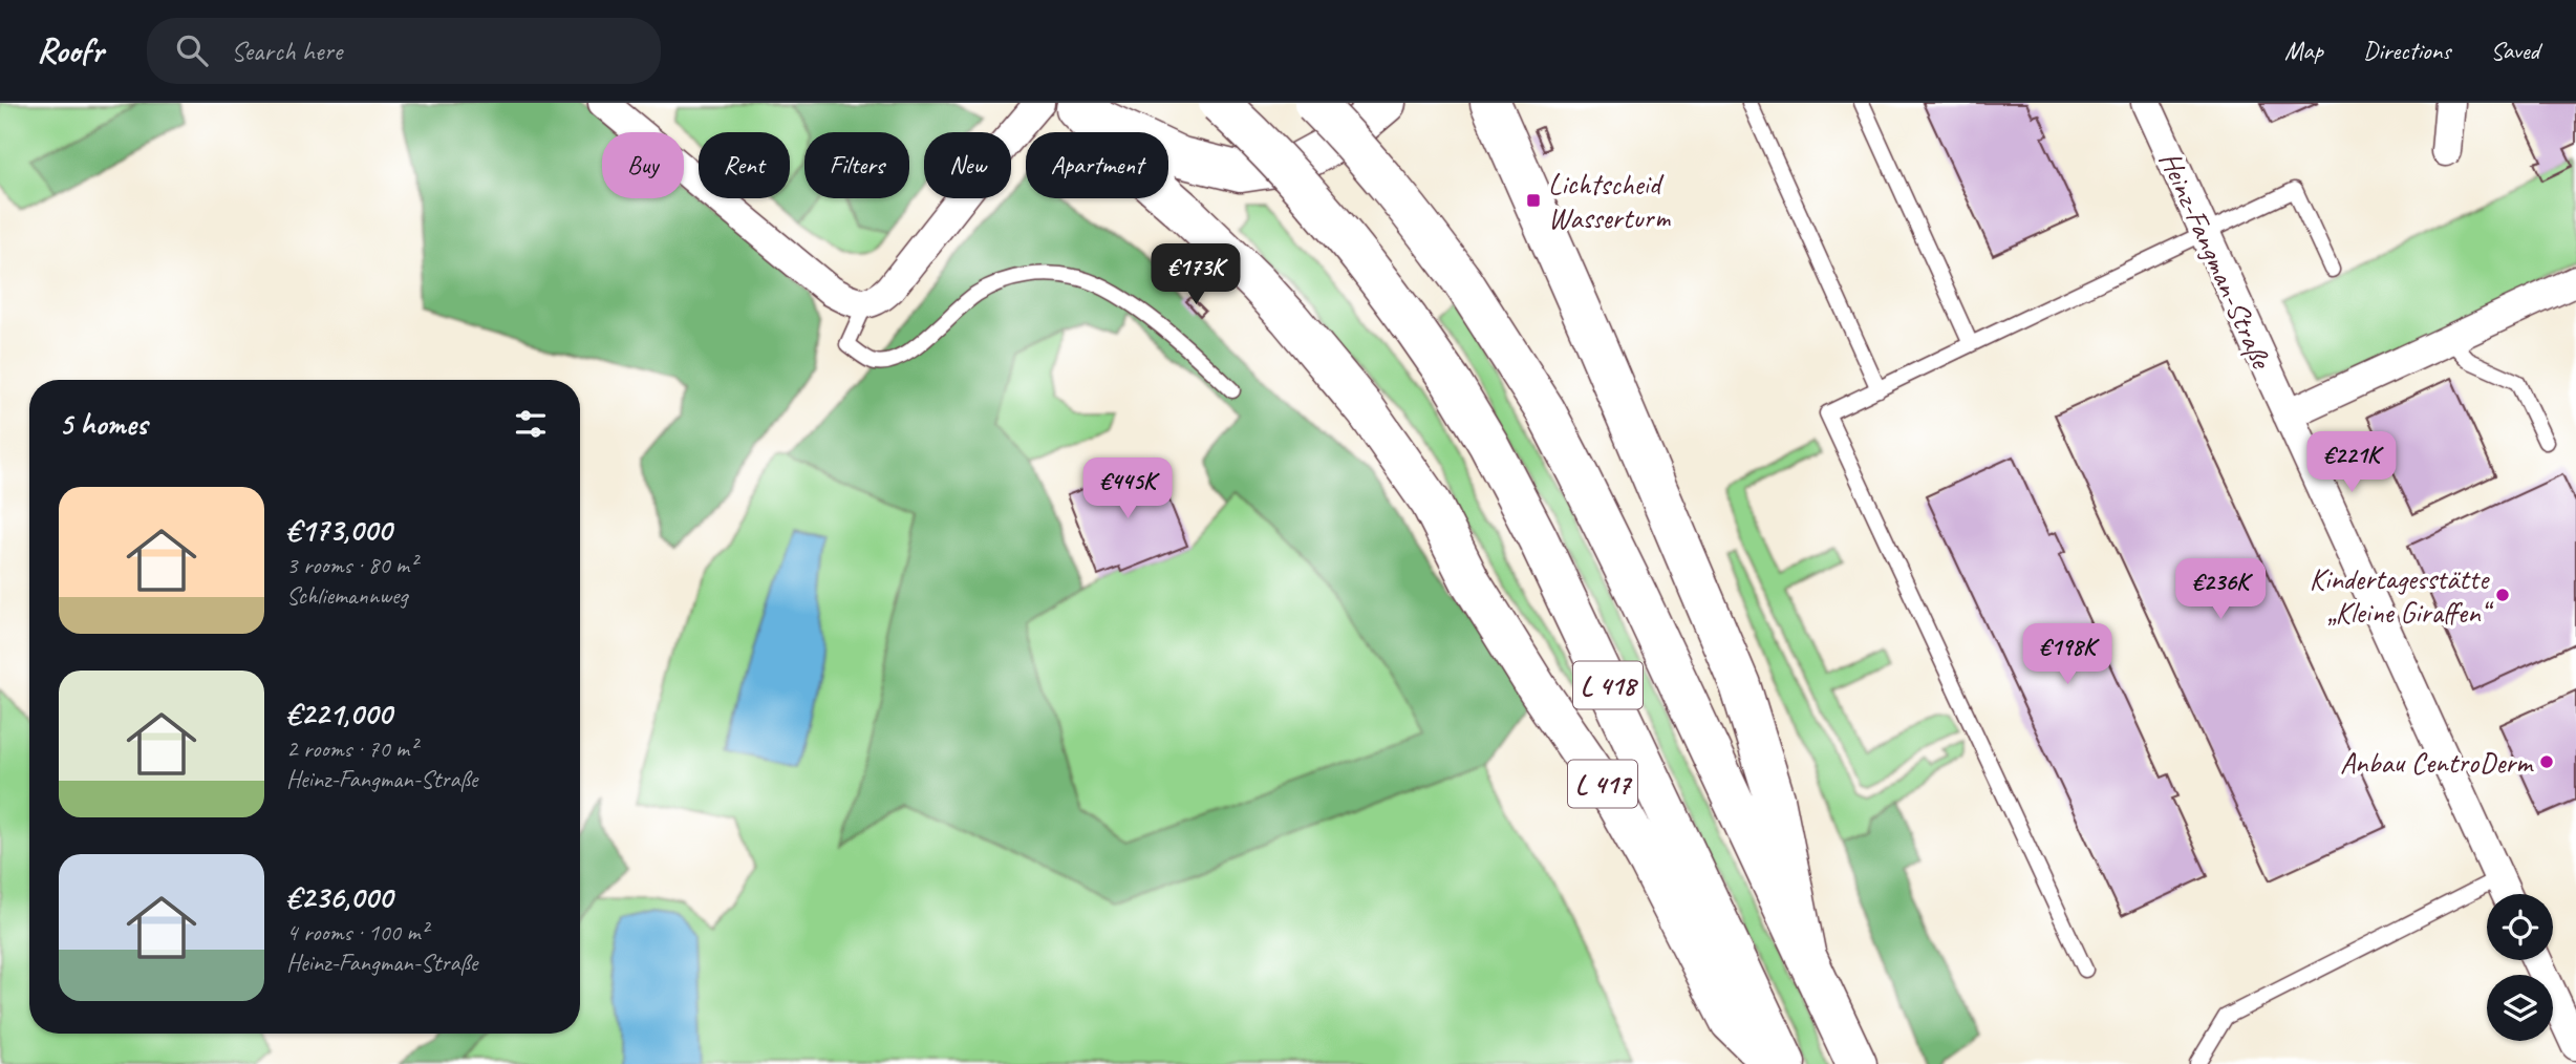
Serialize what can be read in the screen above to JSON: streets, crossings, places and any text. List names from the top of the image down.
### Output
{
  "streets": {
    "highway": ["L 418", "L 417"],
    "street": ["Heinz-Fangman-Straße"]
  },
  "places": {
    "transit": ["Lichtscheid Wasserturm"],
    "other": ["Kindertagesstätte „Kleine Giraffen“", "Anbau CentroDerm"]
  },
  "page": {
    "header": "Roofr",
    "search": "Search here",
    "nav": ["Map", "Directions", "Saved"],
    "chip": [
      "Buy",
      "Rent",
      "Filters",
      "New",
      "Apartment"
    ],
    "price": [
      "€173K",
      "€221K",
      "€445K",
      "€236K",
      "€198K"
    ],
    "heading": "5 homes",
    "list": [
      {
        "name": "€173,000",
        "note": "3 rooms · 80 m² · Schliemannweg"
      },
      {
        "name": "€221,000",
        "note": "2 rooms · 70 m² · Heinz-Fangman-Straße"
      },
      {
        "name": "€236,000",
        "note": "4 rooms · 100 m² · Heinz-Fangman-Straße"
      }
    ]
  }
}
